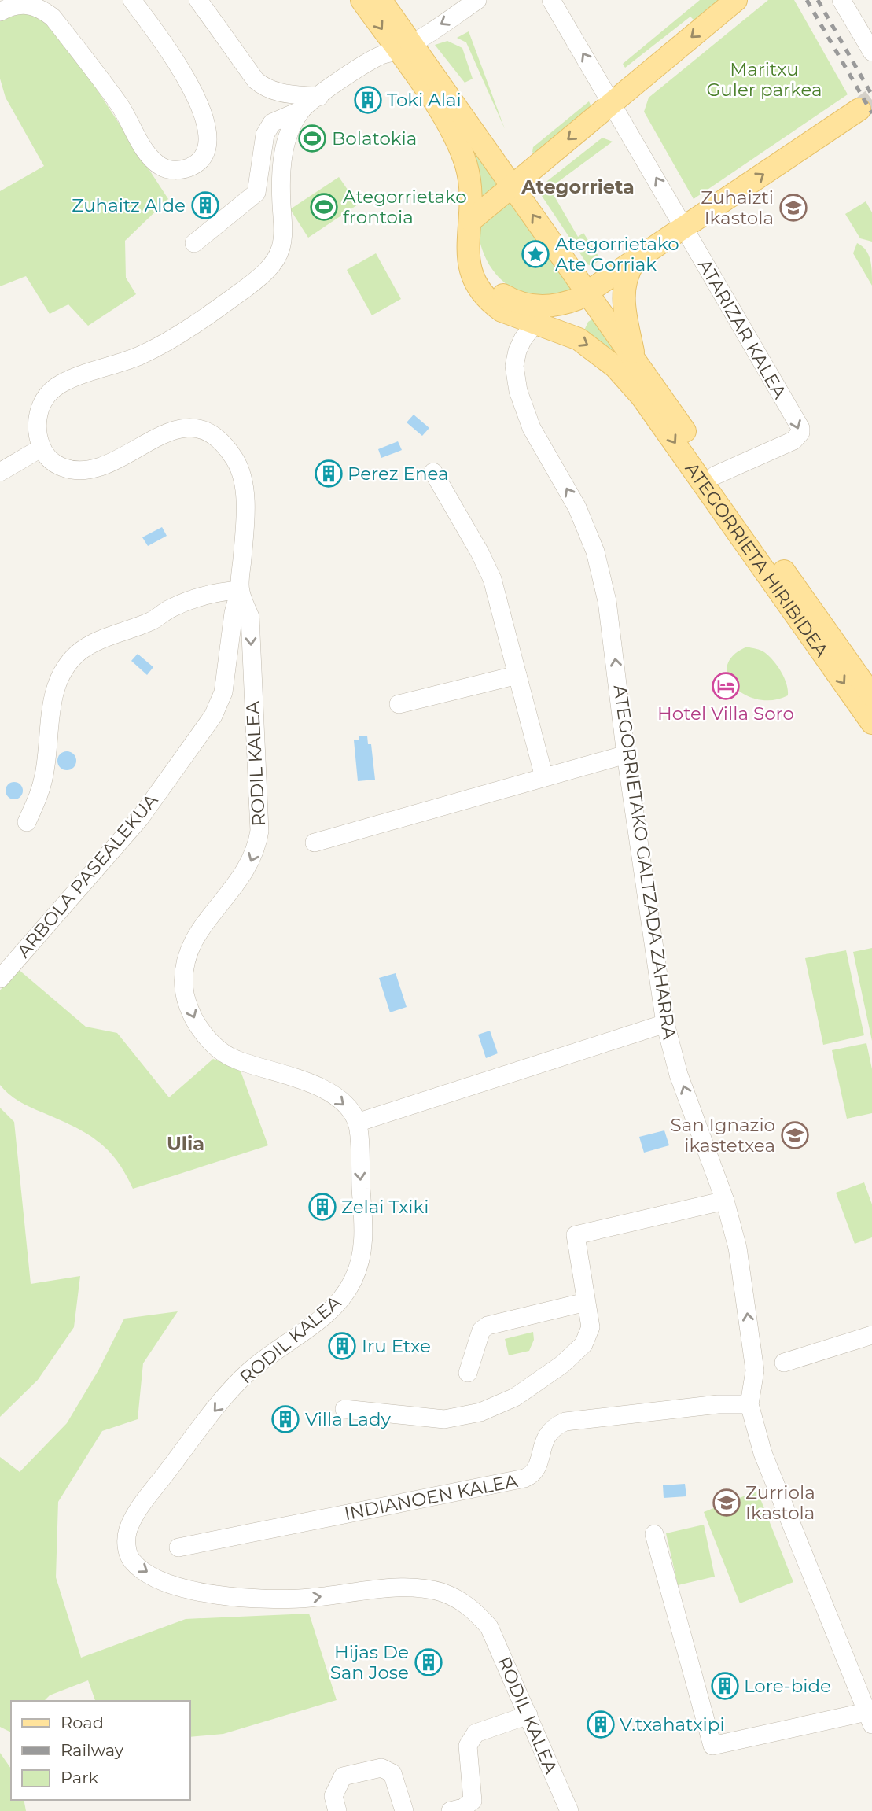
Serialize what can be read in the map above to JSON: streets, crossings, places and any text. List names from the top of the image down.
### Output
{
  "streets": {
    "main road": ["ATEGORRIETA HIRIBIDEA"],
    "street": [
      "ATARIZAR KALEA",
      "RODIL KALEA",
      "ATEGORRIETAKO GALTZADA ZAHARRA",
      "ARBOLA PASEALEKUA",
      "INDIANOEN KALEA"
    ]
  },
  "crossings": [
    ["ATARIZAR KALEA", "ATEGORRIETA HIRIBIDEA"],
    ["ATEGORRIETA HIRIBIDEA", "ATEGORRIETAKO GALTZADA ZAHARRA"],
    ["RODIL KALEA", "ARBOLA PASEALEKUA"],
    ["ATEGORRIETAKO GALTZADA ZAHARRA", "INDIANOEN KALEA"]
  ],
  "districts": ["Ategorrieta", "Ulia"],
  "parks": ["Maritxu Guler parkea"],
  "places": {
    "building": [
      "Toki Alai",
      "Zuhaitz Alde",
      "Perez Enea",
      "Zelai Txiki",
      "Iru Etxe",
      "Villa Lady",
      "Hijas De San Jose",
      "Lore-bide",
      "V.txahatxipi"
    ],
    "sports": ["Bolatokia", "Ategorrietako frontoia"],
    "school or university": ["Zuhaizti Ikastola", "San Ignazio ikastetxea", "Zurriola Ikastola"],
    "place": ["Ategorrietako Ate Gorriak"],
    "hotel": ["Hotel Villa Soro"]
  },
  "legend": ["Road", "Railway", "Park"]
}
